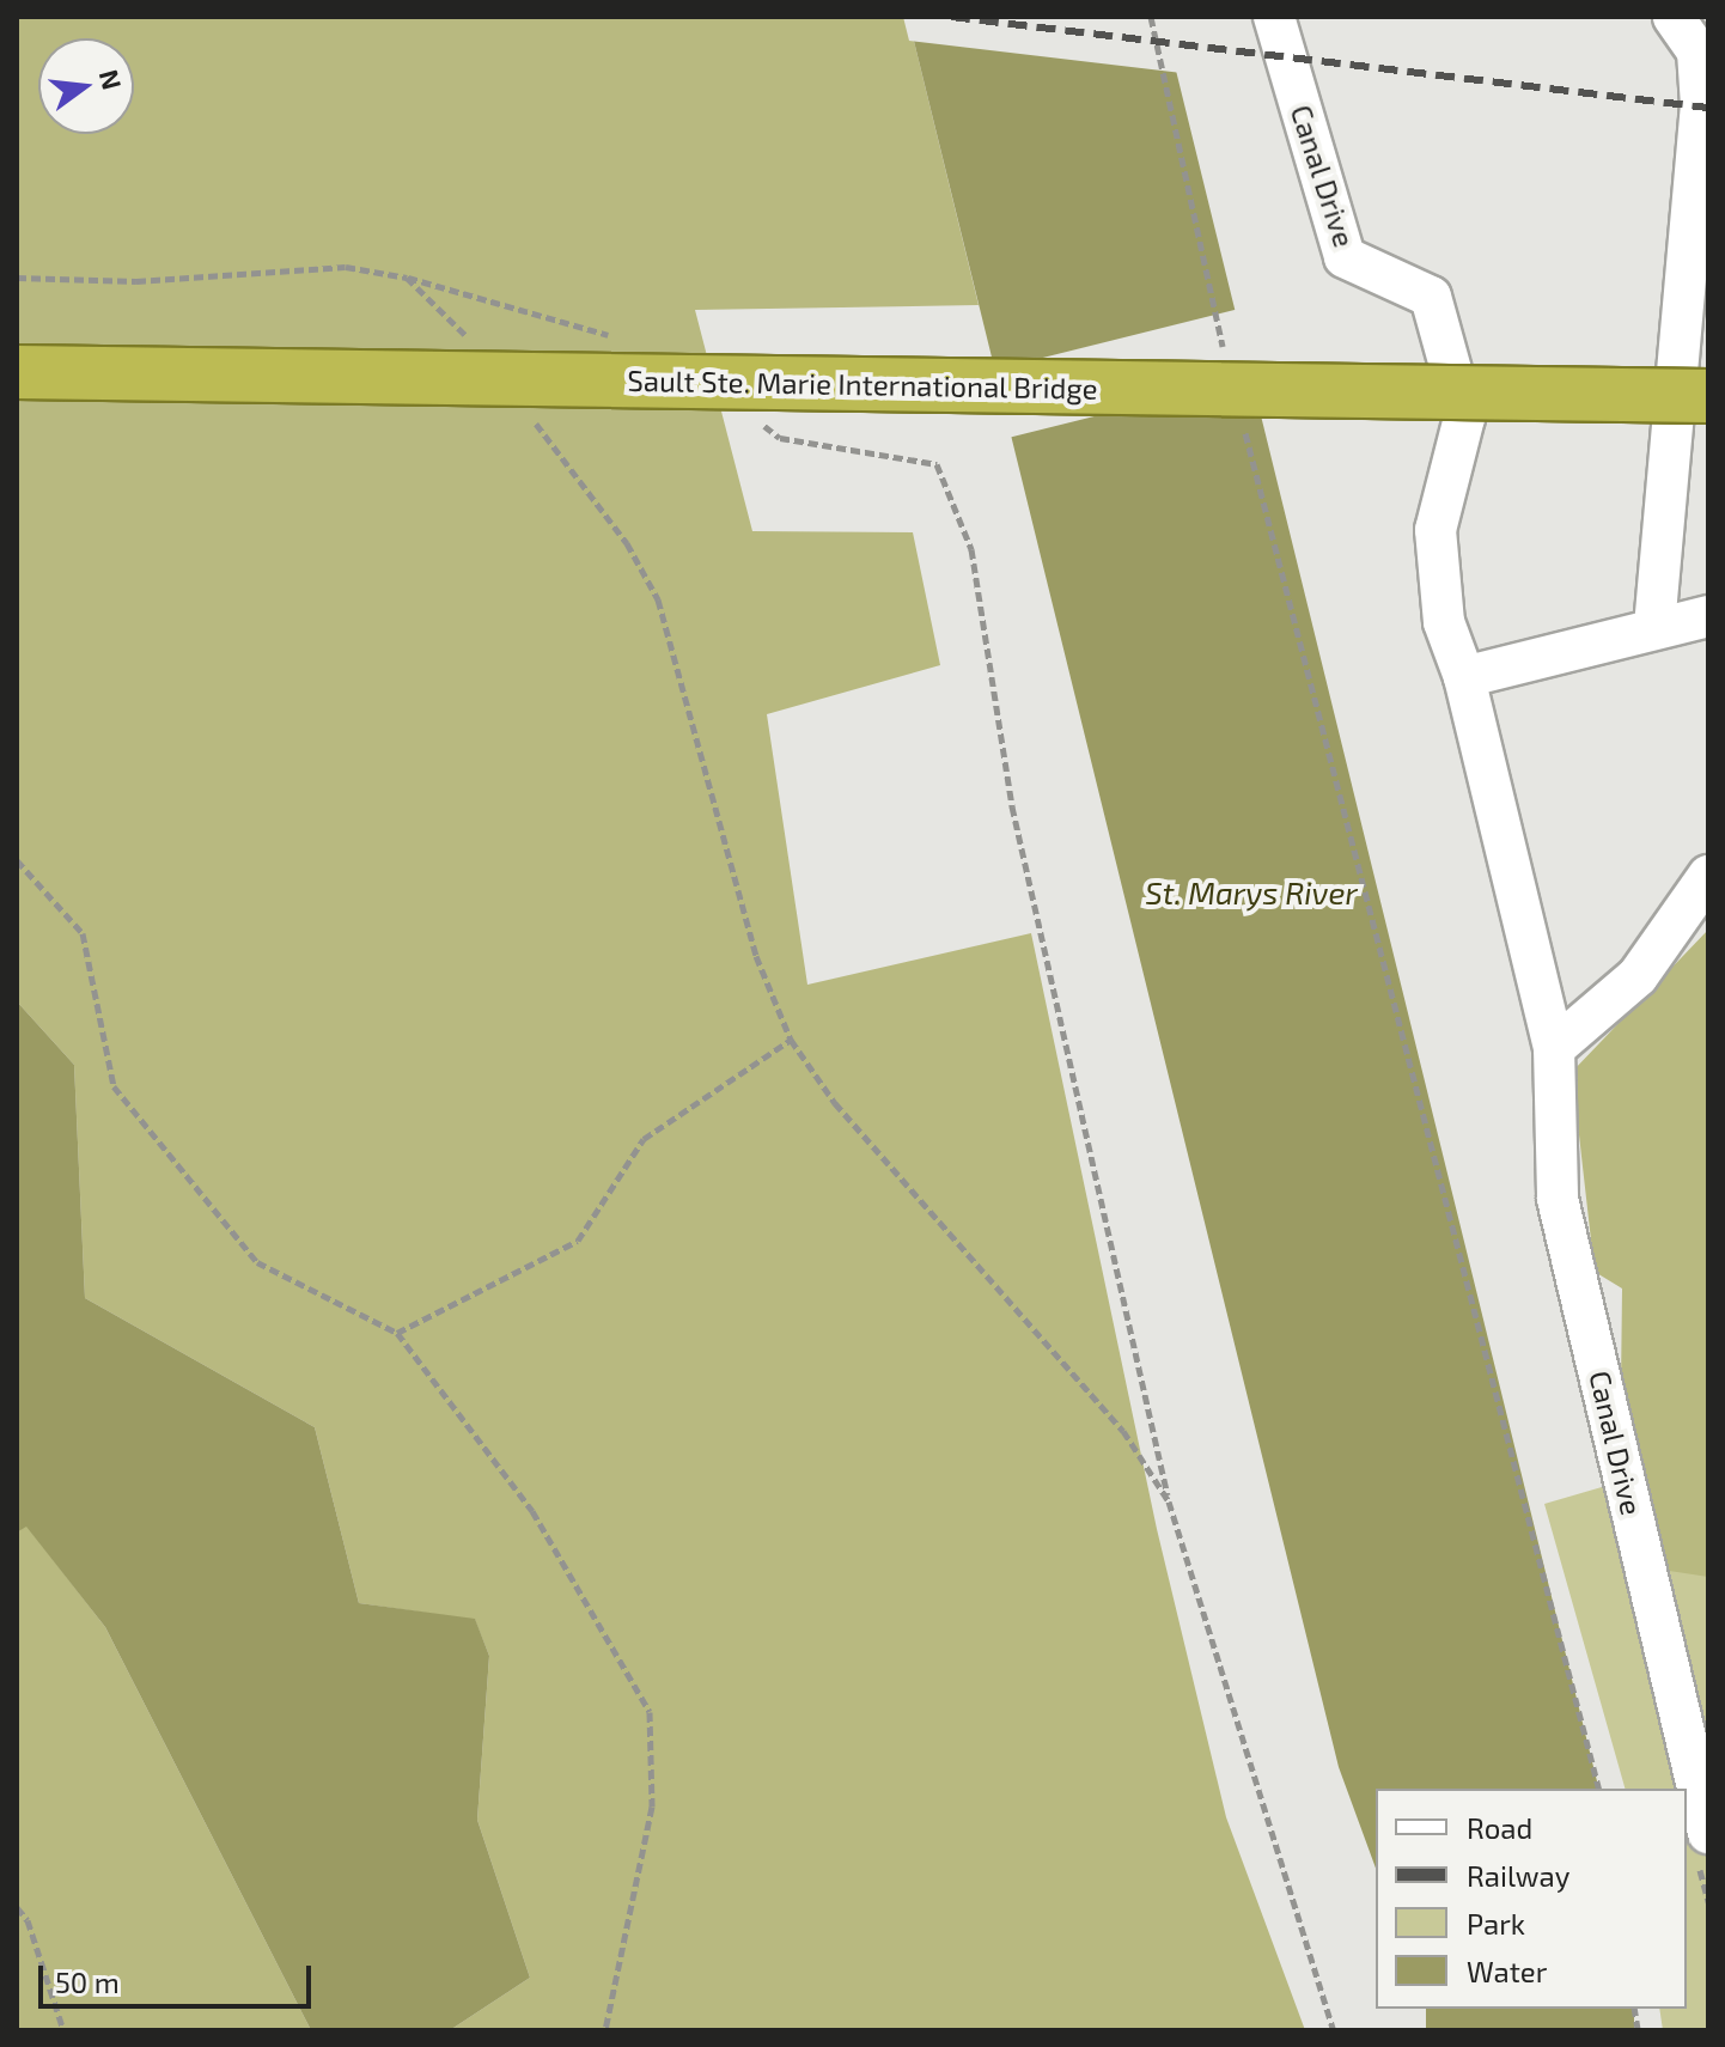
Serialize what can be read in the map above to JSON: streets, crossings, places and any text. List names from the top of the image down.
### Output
{
  "streets": {
    "highway": ["Sault Ste. Marie International Bridge"],
    "street": ["Canal Drive"]
  },
  "water": ["St. Marys River"],
  "legend": [
    "Road",
    "Railway",
    "Park",
    "Water"
  ],
  "scale_bar": "50 m",
  "north": "right"
}
